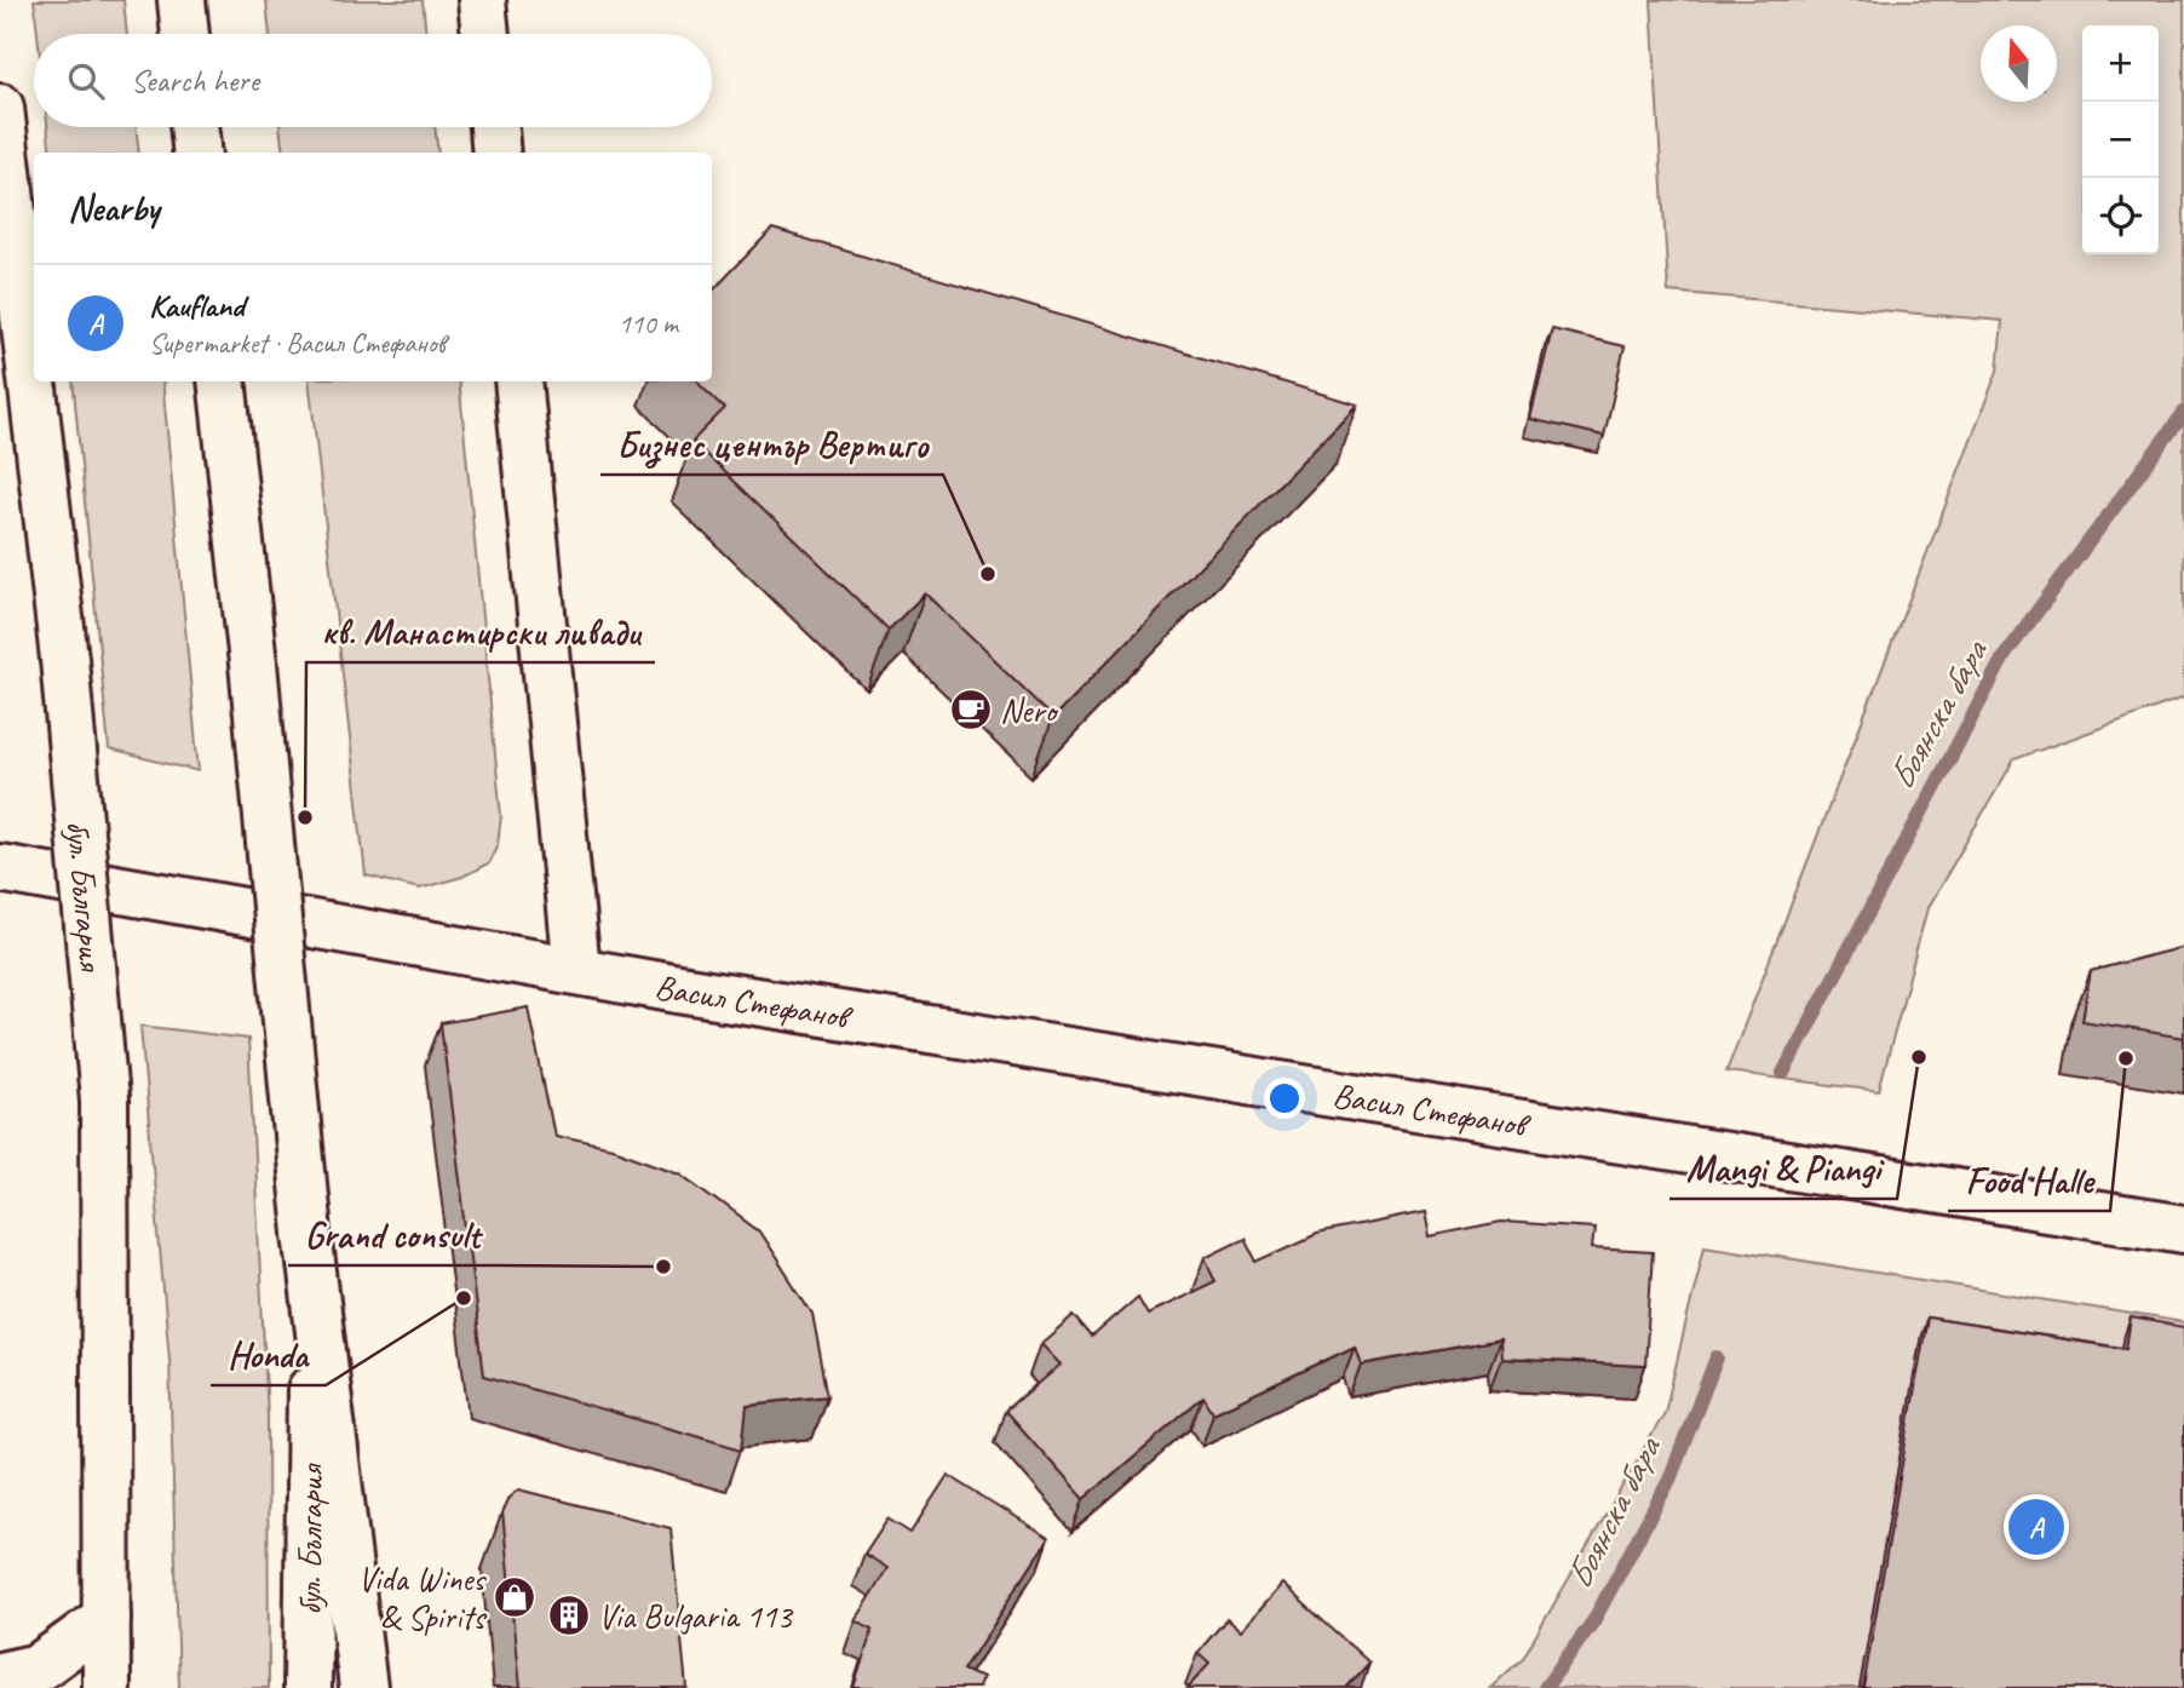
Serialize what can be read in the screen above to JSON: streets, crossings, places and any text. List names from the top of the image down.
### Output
{
  "streets": {
    "main road": ["бул. България", "Васил Стефанов"]
  },
  "water": ["Боянска бара"],
  "places": {
    "other": [
      "Бизнес център Вертиго",
      "кв. Манастирски ливади",
      "Mangi & Piangi",
      "Food Halle",
      "Grand consult",
      "Honda"
    ],
    "cafe": ["Nero"],
    "shop": ["Vida Wines & Spirits"],
    "building": ["Via Bulgaria 113"]
  },
  "north": "top",
  "page": {
    "map_buttons": ["+", "−"],
    "search": "Search here",
    "heading": "Nearby",
    "list": [
      {
        "mark": "A",
        "name": "Kaufland",
        "note": "Supermarket · Васил Стефанов",
        "value": "110 m"
      }
    ],
    "pins": "A"
  }
}
